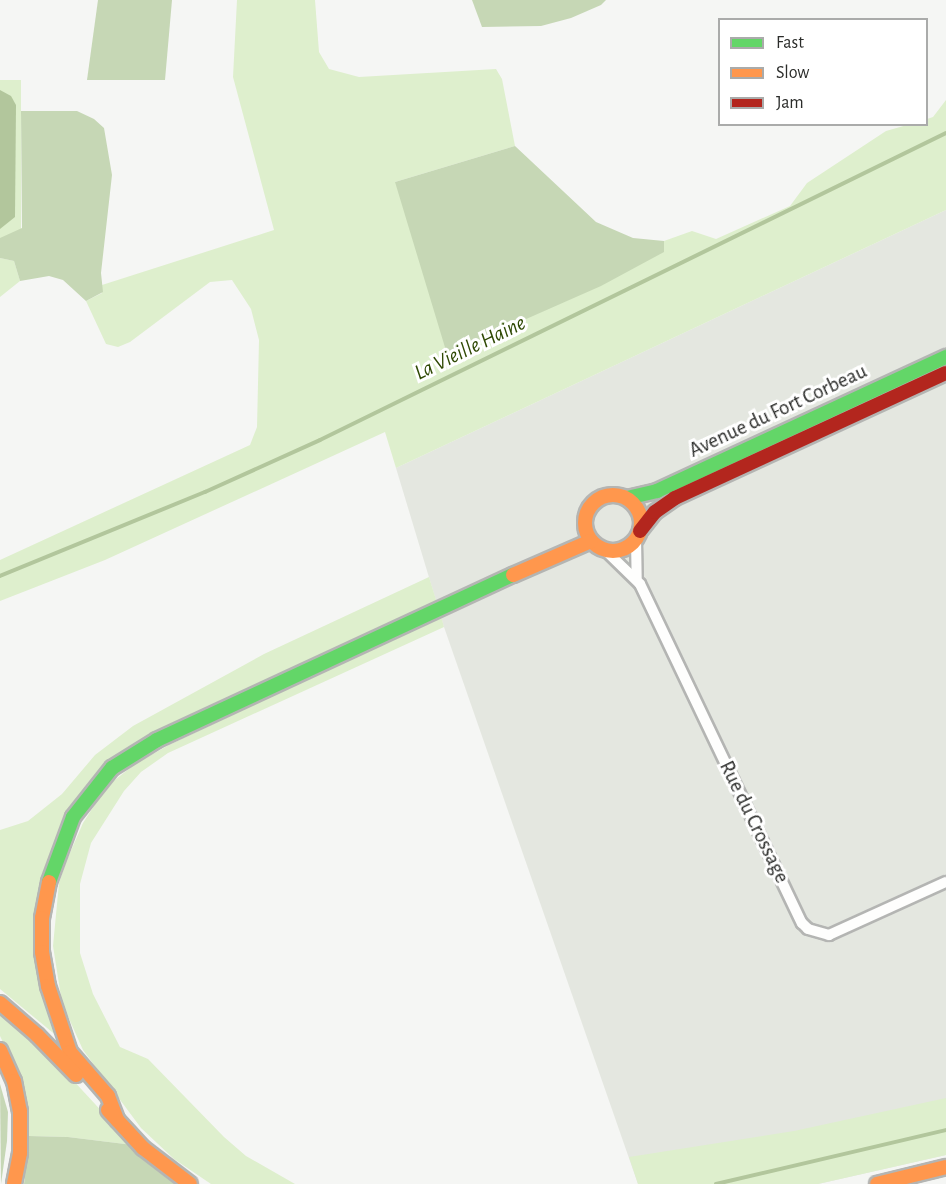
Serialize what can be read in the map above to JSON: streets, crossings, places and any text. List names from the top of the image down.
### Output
{
  "streets": {
    "main road": ["Avenue du Fort Corbeau"],
    "street": ["Rue du Crossage"]
  },
  "water": ["La Vieille Haine"],
  "legend": ["Fast", "Slow", "Jam"]
}
